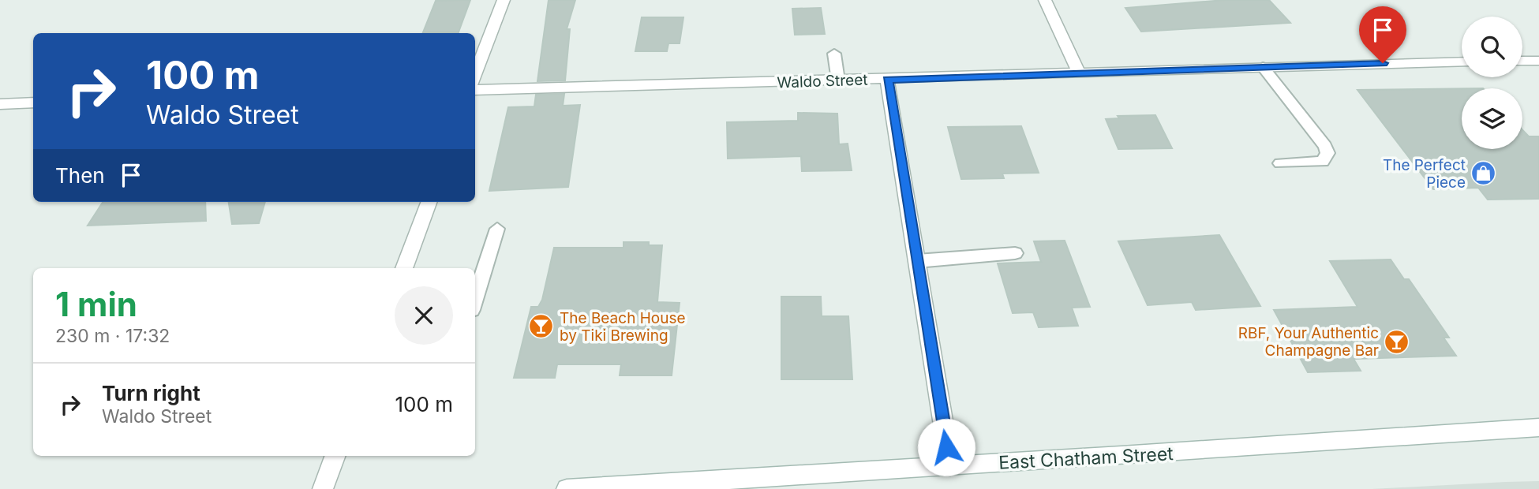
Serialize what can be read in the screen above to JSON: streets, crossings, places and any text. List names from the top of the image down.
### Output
{
  "streets": {
    "street": ["Waldo Street", "East Chatham Street"]
  },
  "places": {
    "shop": ["The Perfect Piece"],
    "bar": ["The Beach House by Tiki Brewing", "RBF, Your Authentic Champagne Bar"]
  },
  "page": {
    "turn": ["100 m", "Waldo Street"],
    "then": "Then",
    "heading": ["1 min", "230 m · 17:32"],
    "list": [
      {
        "name": "Turn right",
        "note": "Waldo Street",
        "value": "100 m"
      }
    ]
  }
}
